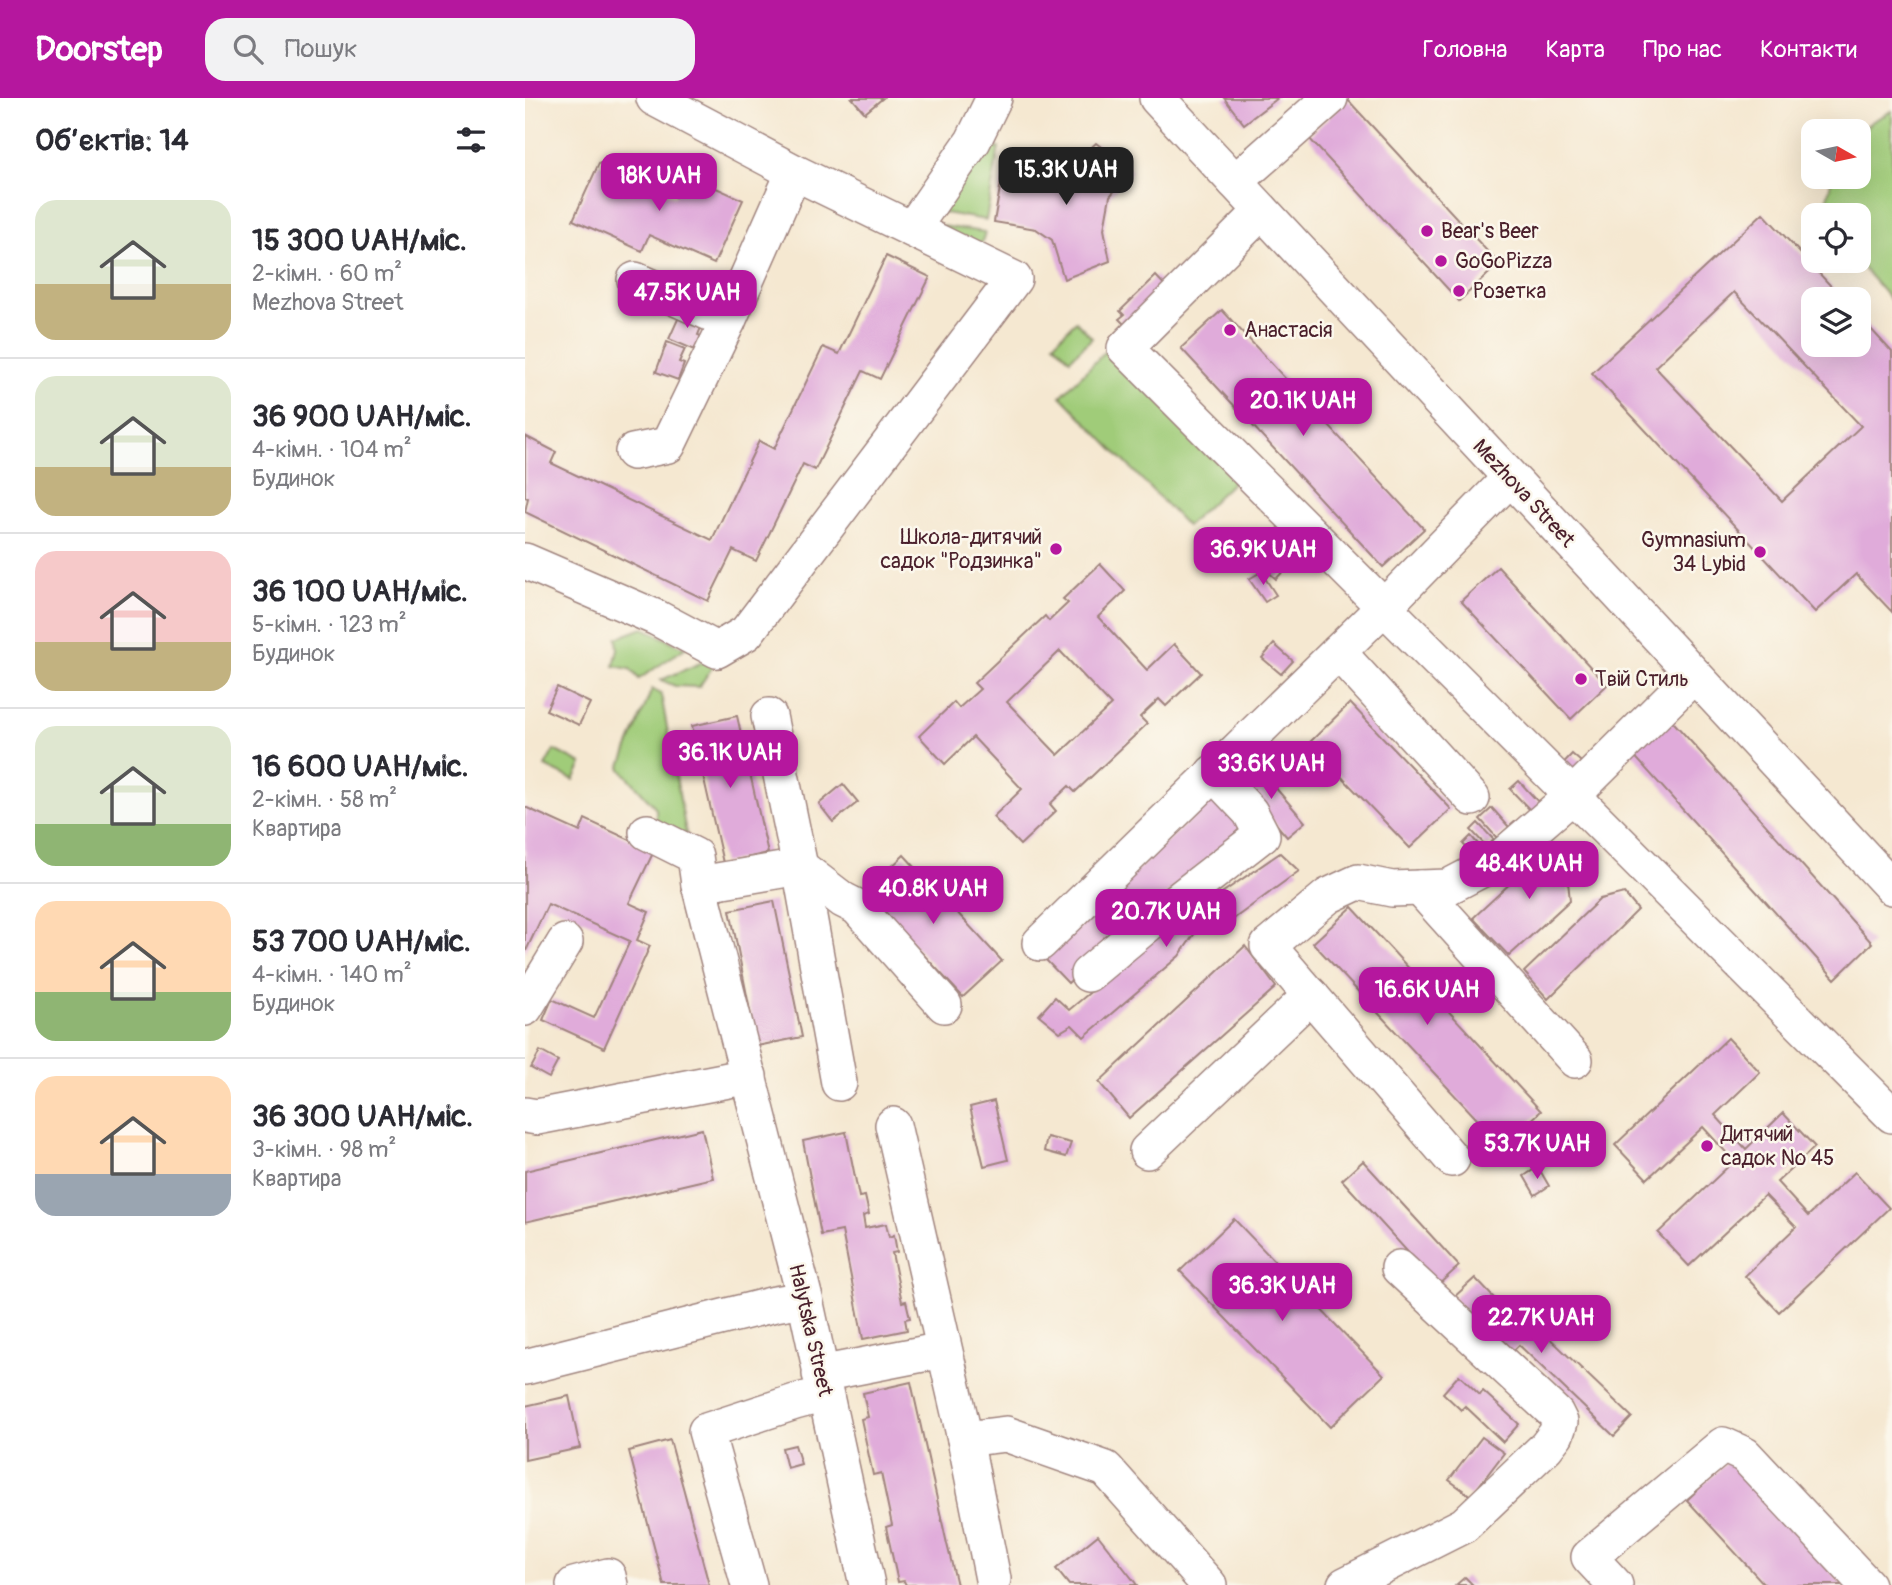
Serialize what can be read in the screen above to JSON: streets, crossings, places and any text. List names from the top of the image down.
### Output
{
  "streets": {
    "street": ["Mezhova Street", "Halytska Street"]
  },
  "places": [
    "Bear's Beer",
    "GoGoPizza",
    "Розетка",
    "Анастасія",
    "Школа-дитячий садок \"Родзинка\"",
    "Gymnasium 34 Lybid",
    "Твій Стиль",
    "Дитячий садок № 45"
  ],
  "north": "right",
  "page": {
    "header": "Doorstep",
    "search": "Пошук",
    "nav": [
      "Головна",
      "Карта",
      "Про нас",
      "Контакти"
    ],
    "heading": "Об’єктів: 14",
    "price": [
      "15.3K UAH",
      "18K UAH",
      "47.5K UAH",
      "20.1K UAH",
      "36.9K UAH",
      "36.1K UAH",
      "33.6K UAH",
      "48.4K UAH",
      "40.8K UAH",
      "20.7K UAH",
      "16.6K UAH",
      "53.7K UAH",
      "36.3K UAH",
      "22.7K UAH"
    ],
    "list": [
      {
        "name": "15 300 UAH/міс.",
        "note": "2-кімн. · 60 m² · Mezhova Street"
      },
      {
        "name": "36 900 UAH/міс.",
        "note": "4-кімн. · 104 m² · Будинок"
      },
      {
        "name": "36 100 UAH/міс.",
        "note": "5-кімн. · 123 m² · Будинок"
      },
      {
        "name": "16 600 UAH/міс.",
        "note": "2-кімн. · 58 m² · Квартира"
      },
      {
        "name": "53 700 UAH/міс.",
        "note": "4-кімн. · 140 m² · Будинок"
      },
      {
        "name": "36 300 UAH/міс.",
        "note": "3-кімн. · 98 m² · Квартира"
      }
    ]
  }
}
